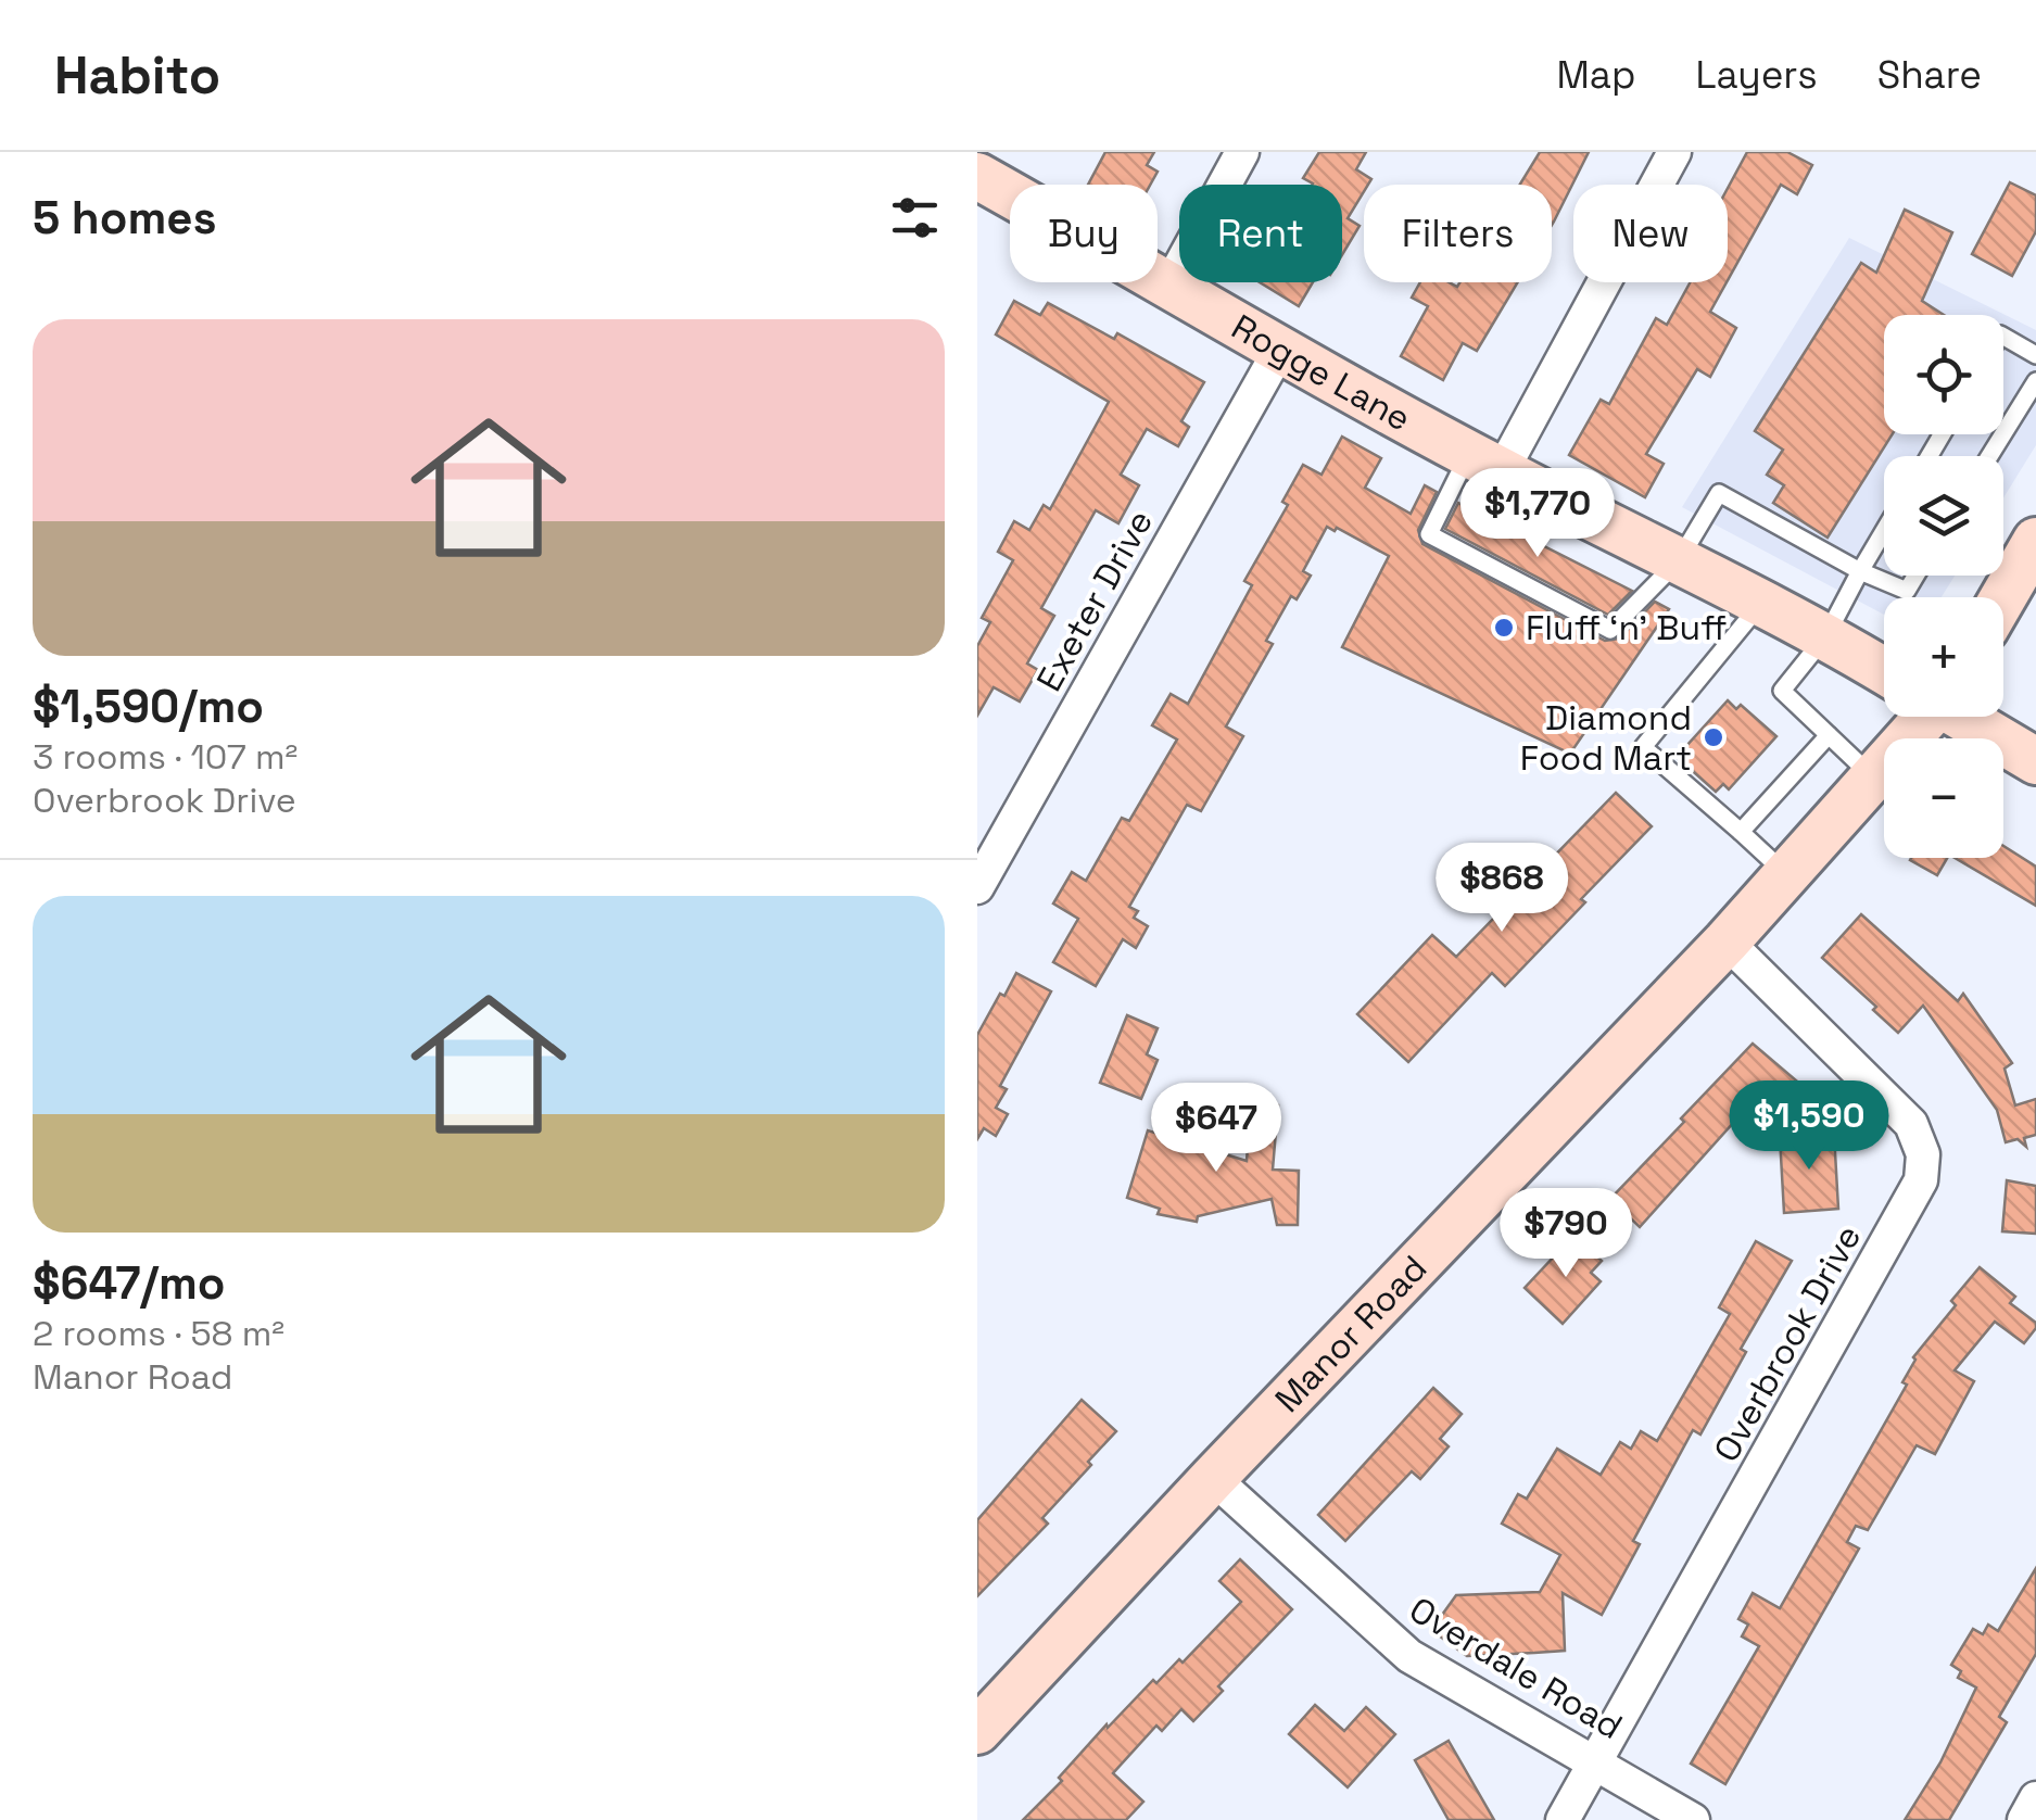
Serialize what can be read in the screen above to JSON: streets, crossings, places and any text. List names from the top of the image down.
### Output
{
  "streets": {
    "main road": ["Rogge Lane", "Manor Road"],
    "street": ["Exeter Drive", "Overbrook Drive", "Overdale Road"]
  },
  "crossings": [
    ["Rogge Lane", "Exeter Drive"],
    ["Manor Road", "Overbrook Drive"],
    ["Manor Road", "Overdale Road"],
    ["Overbrook Drive", "Overdale Road"]
  ],
  "places": ["Fluff ‘n’ Buff", "Diamond Food Mart"],
  "page": {
    "header": "Habito",
    "nav": ["Map", "Layers", "Share"],
    "heading": "5 homes",
    "chip": [
      "Buy",
      "Rent",
      "Filters",
      "New"
    ],
    "list": [
      {
        "name": "$1,590/mo",
        "note": "3 rooms · 107 m² · Overbrook Drive"
      },
      {
        "name": "$647/mo",
        "note": "2 rooms · 58 m² · Manor Road"
      }
    ],
    "map_buttons": ["+", "−"],
    "price": [
      "$1,770",
      "$868",
      "$1,590",
      "$647",
      "$790"
    ]
  }
}
